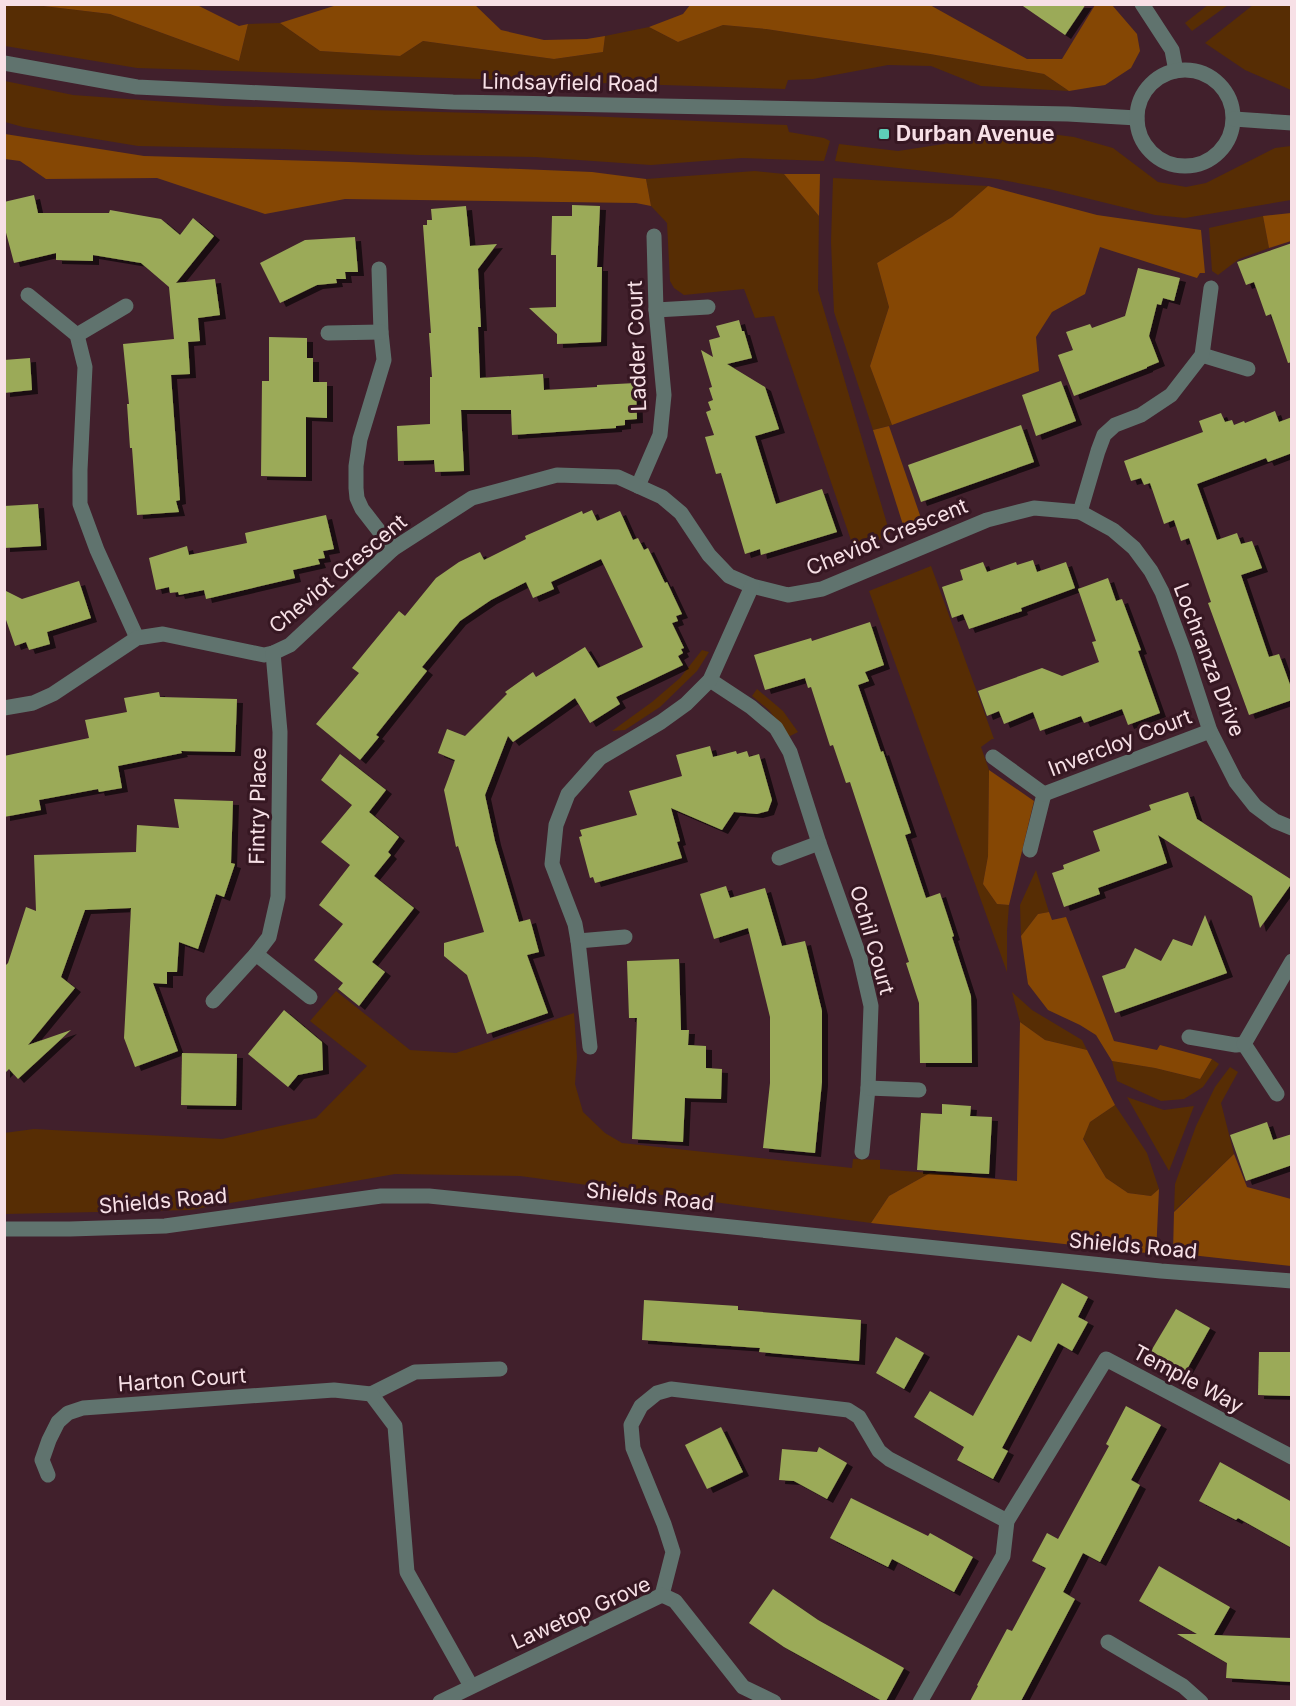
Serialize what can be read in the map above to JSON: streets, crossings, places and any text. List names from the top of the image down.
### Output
{
  "streets": {
    "street": [
      "Lindsayfield Road",
      "Ladder Court",
      "Cheviot Crescent",
      "Lochranza Drive",
      "Invercloy Court",
      "Fintry Place",
      "Ochil Court",
      "Shields Road",
      "Temple Way",
      "Harton Court",
      "Lawetop Grove"
    ]
  },
  "crossings": [
    ["Ladder Court", "Cheviot Crescent"],
    ["Cheviot Crescent", "Lochranza Drive"],
    ["Cheviot Crescent", "Fintry Place"],
    ["Lochranza Drive", "Invercloy Court"]
  ],
  "places": {
    "transit": ["Durban Avenue"]
  }
}
